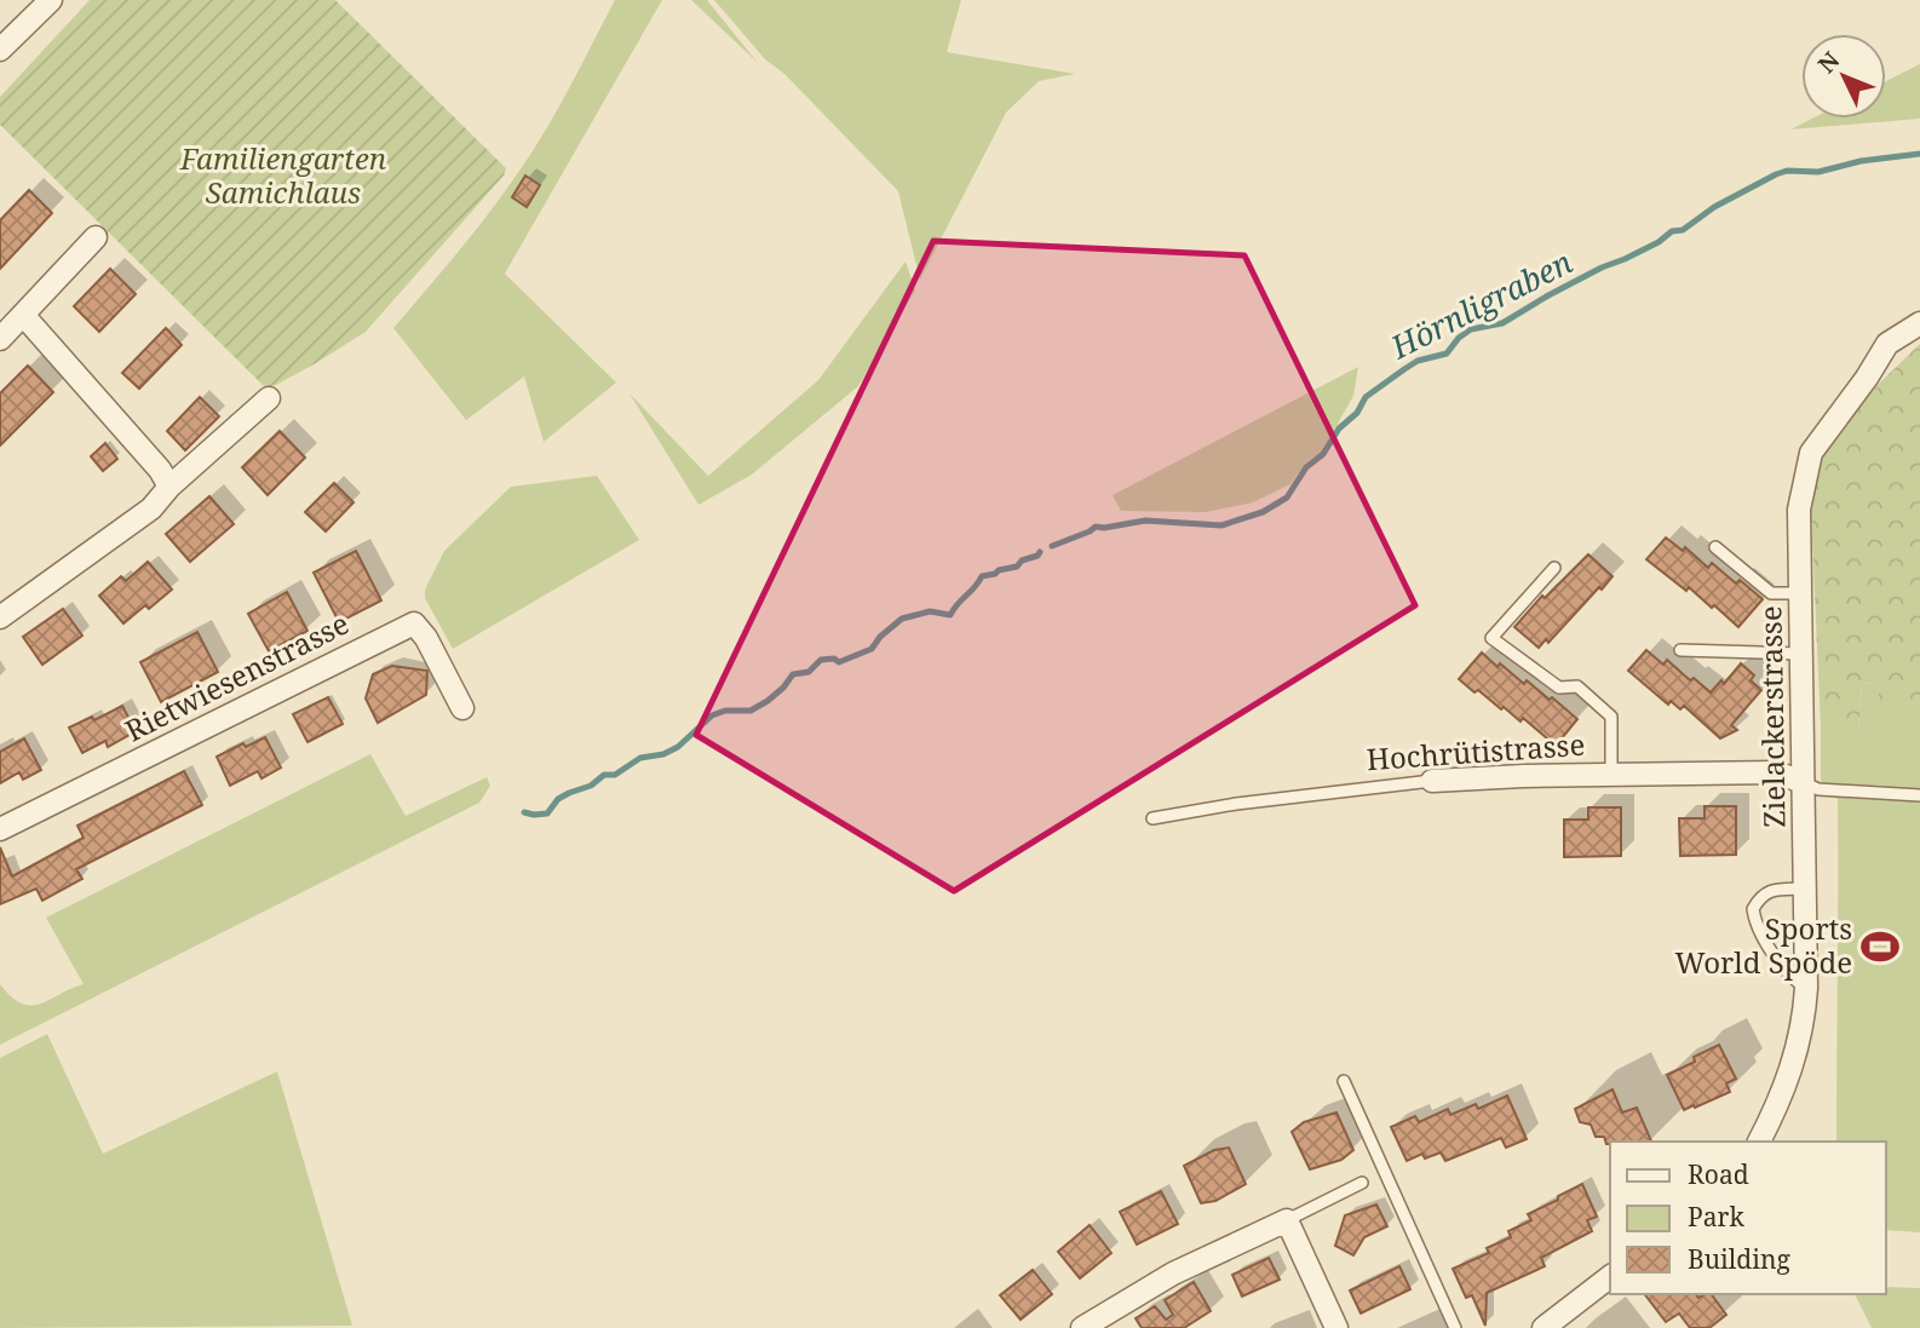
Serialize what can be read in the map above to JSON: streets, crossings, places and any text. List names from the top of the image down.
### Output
{
  "streets": {
    "street": ["Rietwiesenstrasse", "Zielackerstrasse", "Hochrütistrasse"]
  },
  "crossings": [
    ["Zielackerstrasse", "Hochrütistrasse"]
  ],
  "water": ["Hörnligraben"],
  "parks": ["Familiengarten Samichlaus"],
  "places": {
    "sports": ["Sports World Spöde"]
  },
  "legend": ["Road", "Park", "Building"],
  "north": "top left"
}
